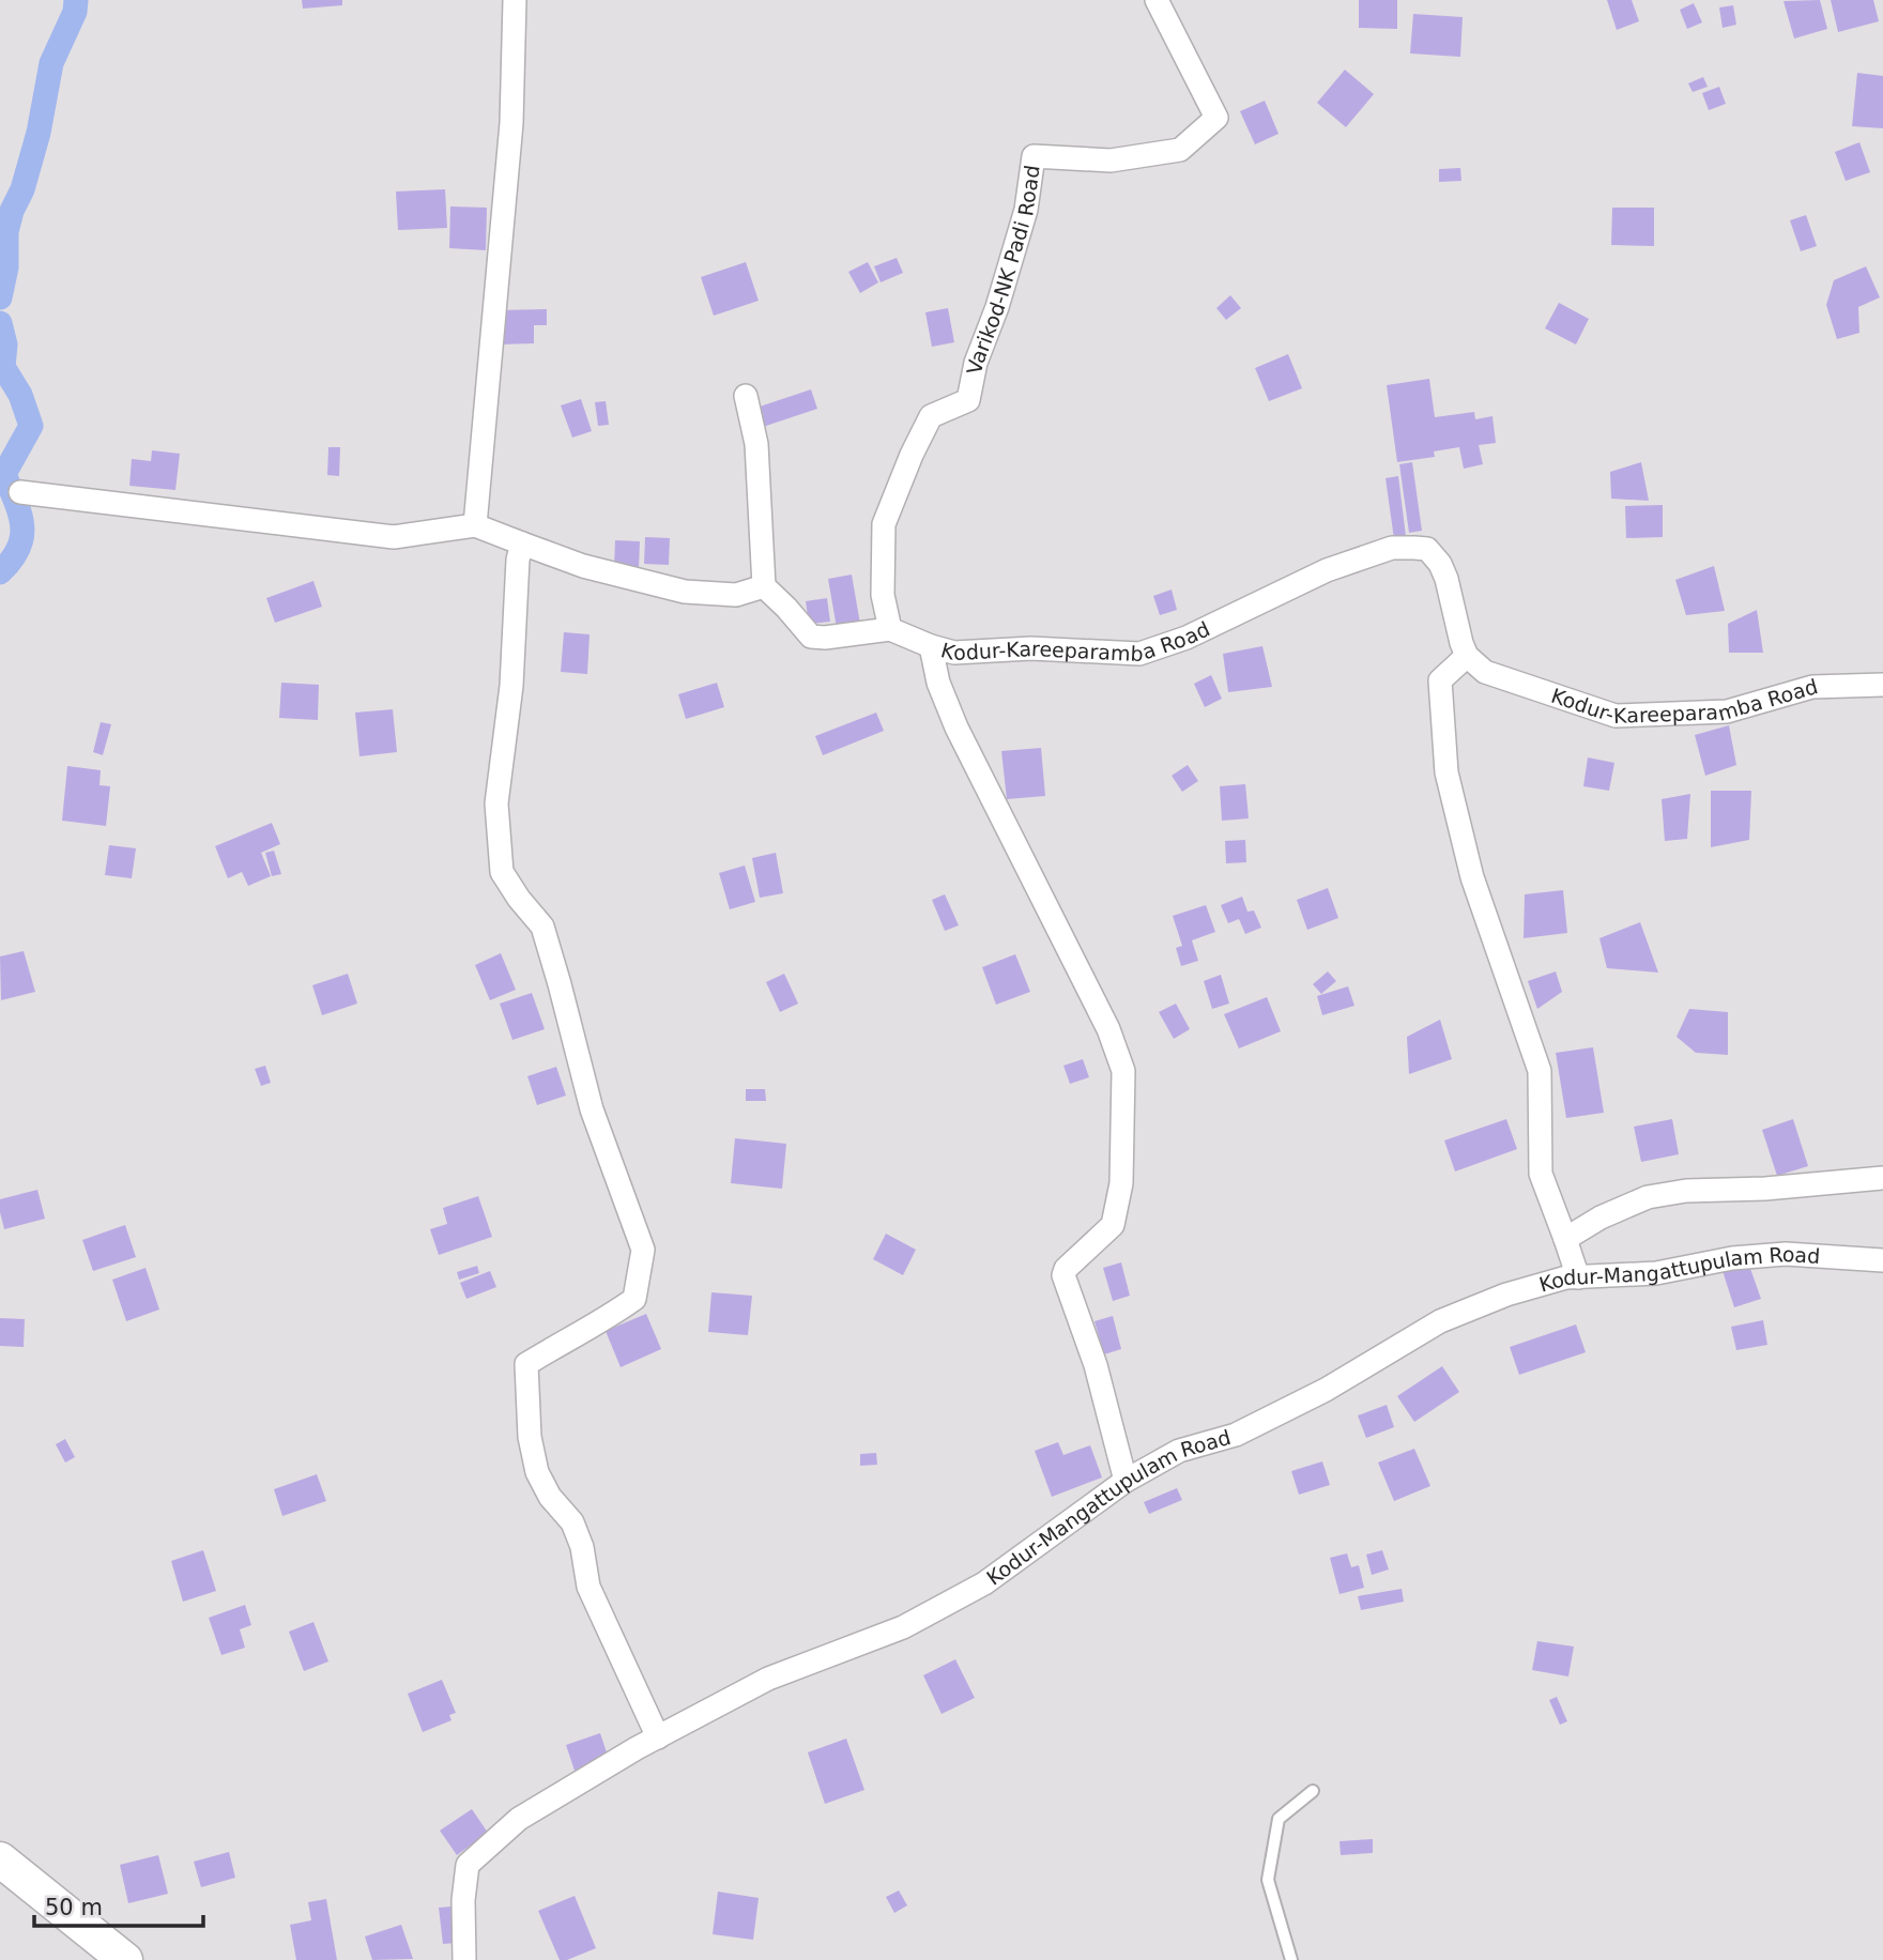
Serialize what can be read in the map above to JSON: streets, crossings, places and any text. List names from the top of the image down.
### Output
{
  "streets": {
    "street": ["Varikod-NK Padi Road", "Kodur-Kareeparamba Road", "Kodur-Mangattupulam Road"]
  },
  "crossings": [
    ["Kodur-Kareeparamba Road", "Kodur-Mangattupulam Road"]
  ],
  "scale_bar": "50 m"
}
